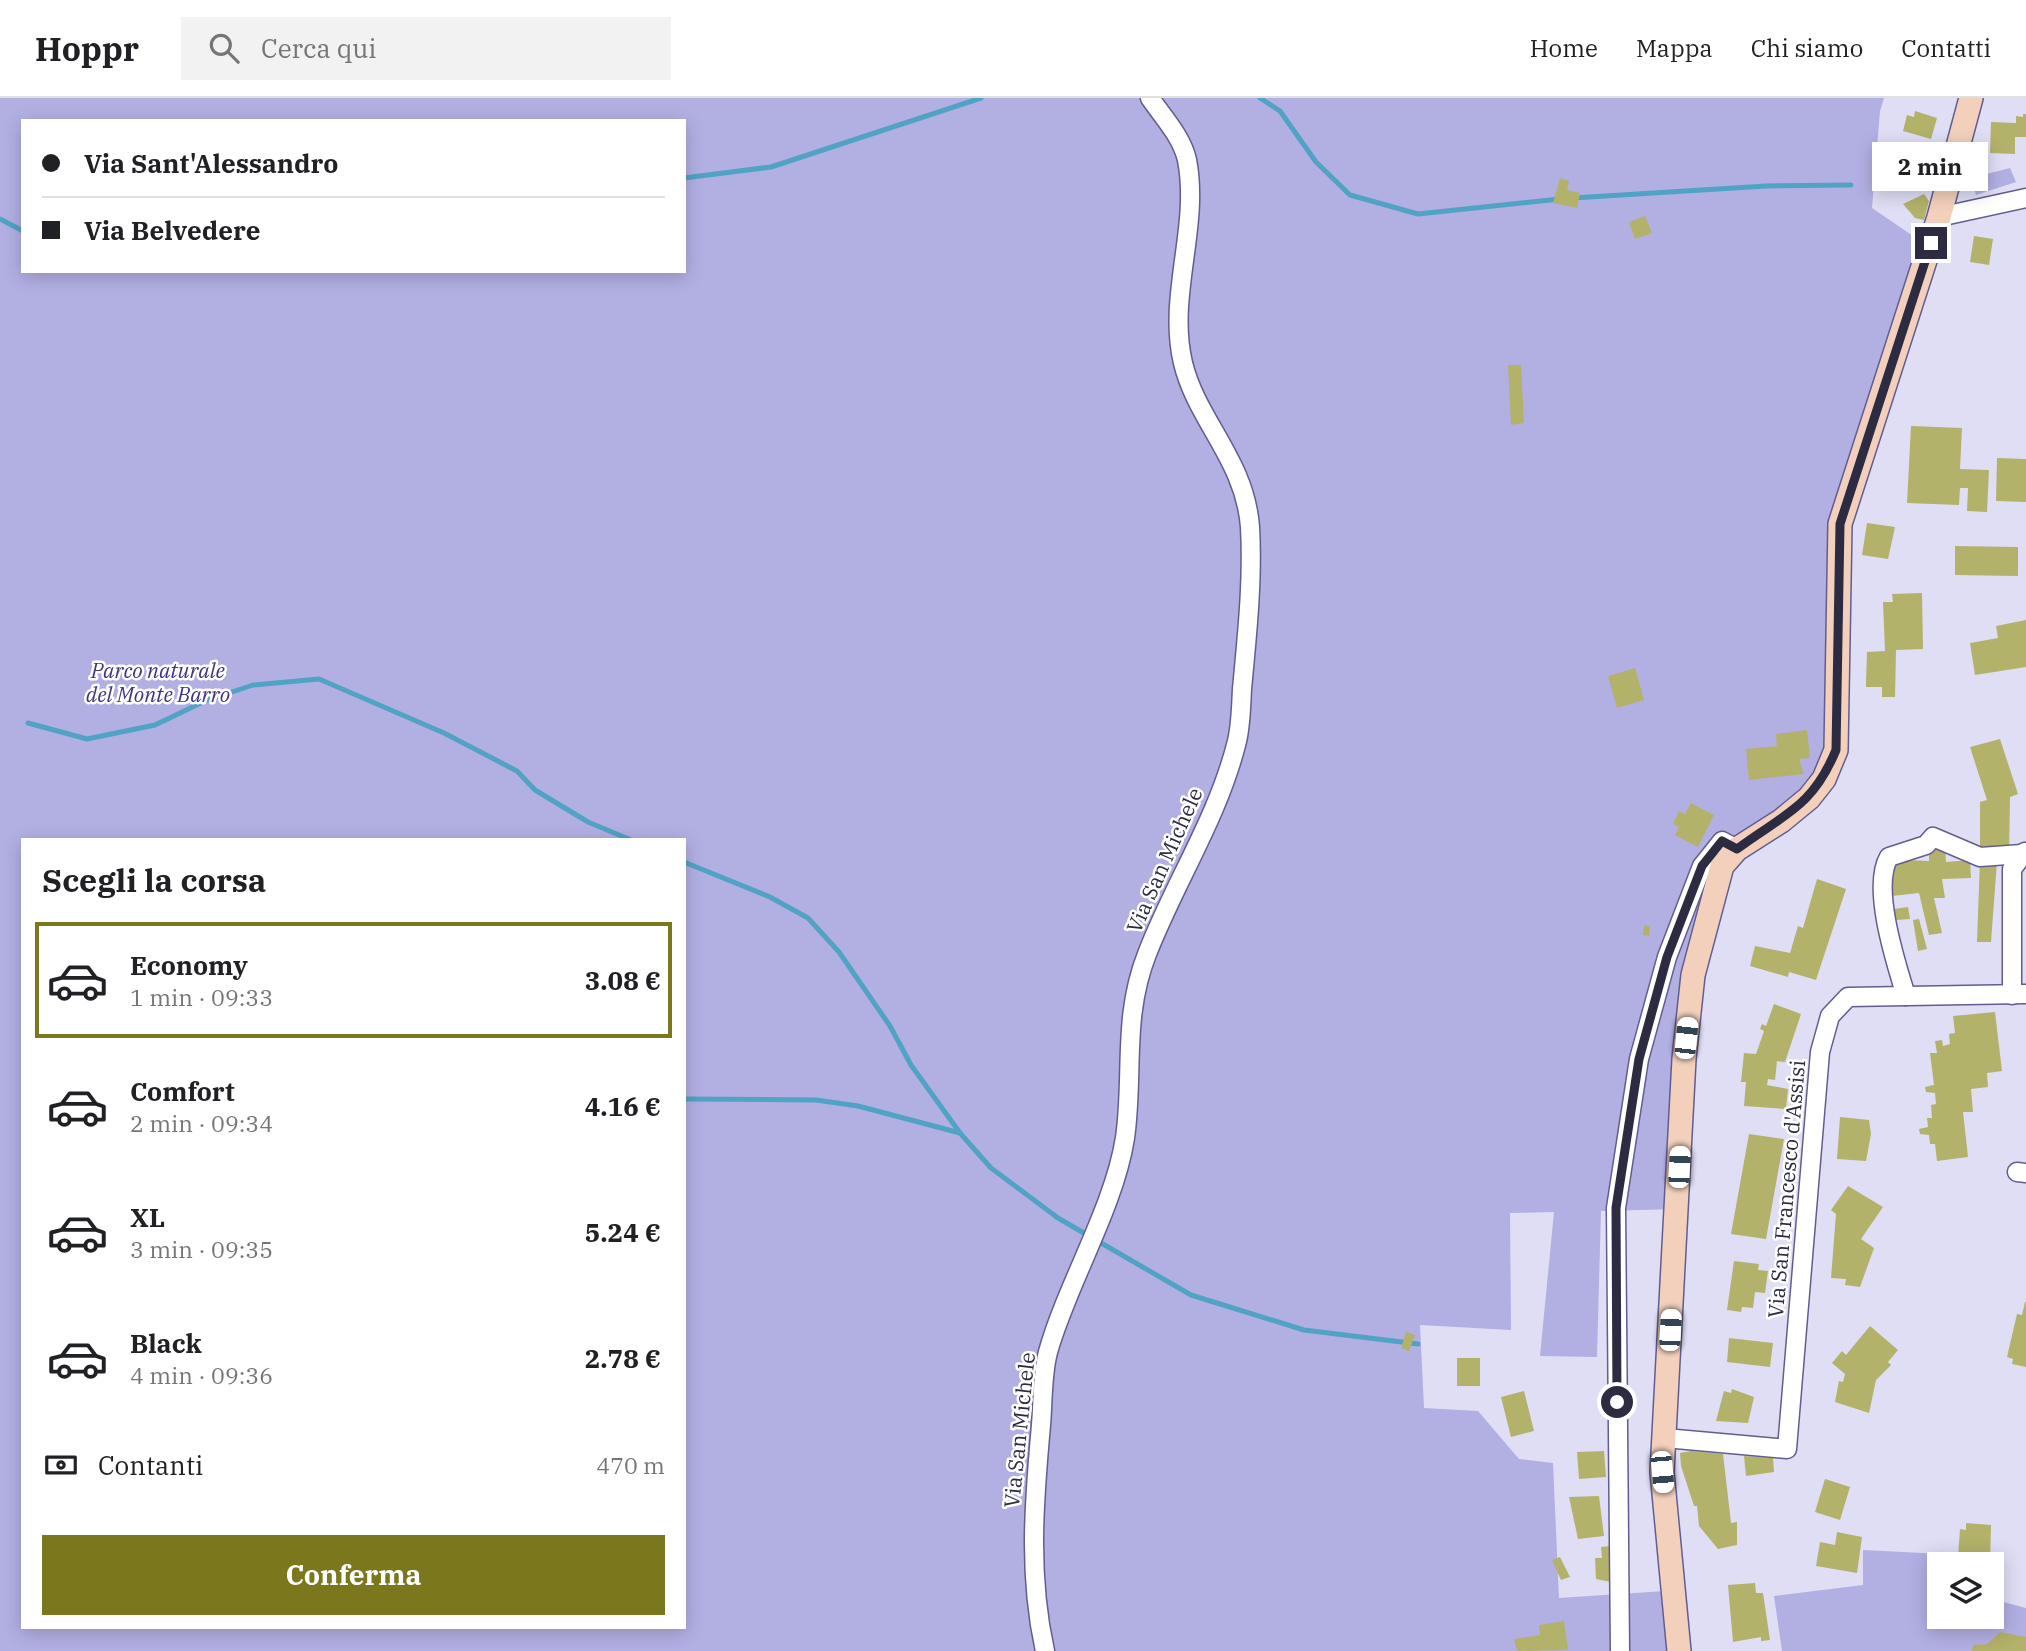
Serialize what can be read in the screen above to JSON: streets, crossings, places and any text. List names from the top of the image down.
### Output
{
  "streets": {
    "street": ["Via San Michele", "Via San Francesco d'Assisi"]
  },
  "parks": ["Parco naturale del Monte Barro"],
  "page": {
    "header": "Hoppr",
    "search": "Cerca qui",
    "nav": [
      "Home",
      "Mappa",
      "Chi siamo",
      "Contatti"
    ],
    "banner": ["Via Sant'Alessandro", "Via Belvedere"],
    "bubble": "2 min",
    "heading": "Scegli la corsa",
    "list": [
      {
        "name": "Economy",
        "note": "1 min · 09:33",
        "value": "3.08 €"
      },
      {
        "name": "Comfort",
        "note": "2 min · 09:34",
        "value": "4.16 €"
      },
      {
        "name": "XL",
        "note": "3 min · 09:35",
        "value": "5.24 €"
      },
      {
        "name": "Black",
        "note": "4 min · 09:36",
        "value": "2.78 €"
      }
    ],
    "pay": ["Contanti", "470 m"],
    "buttons": "Conferma"
  }
}
